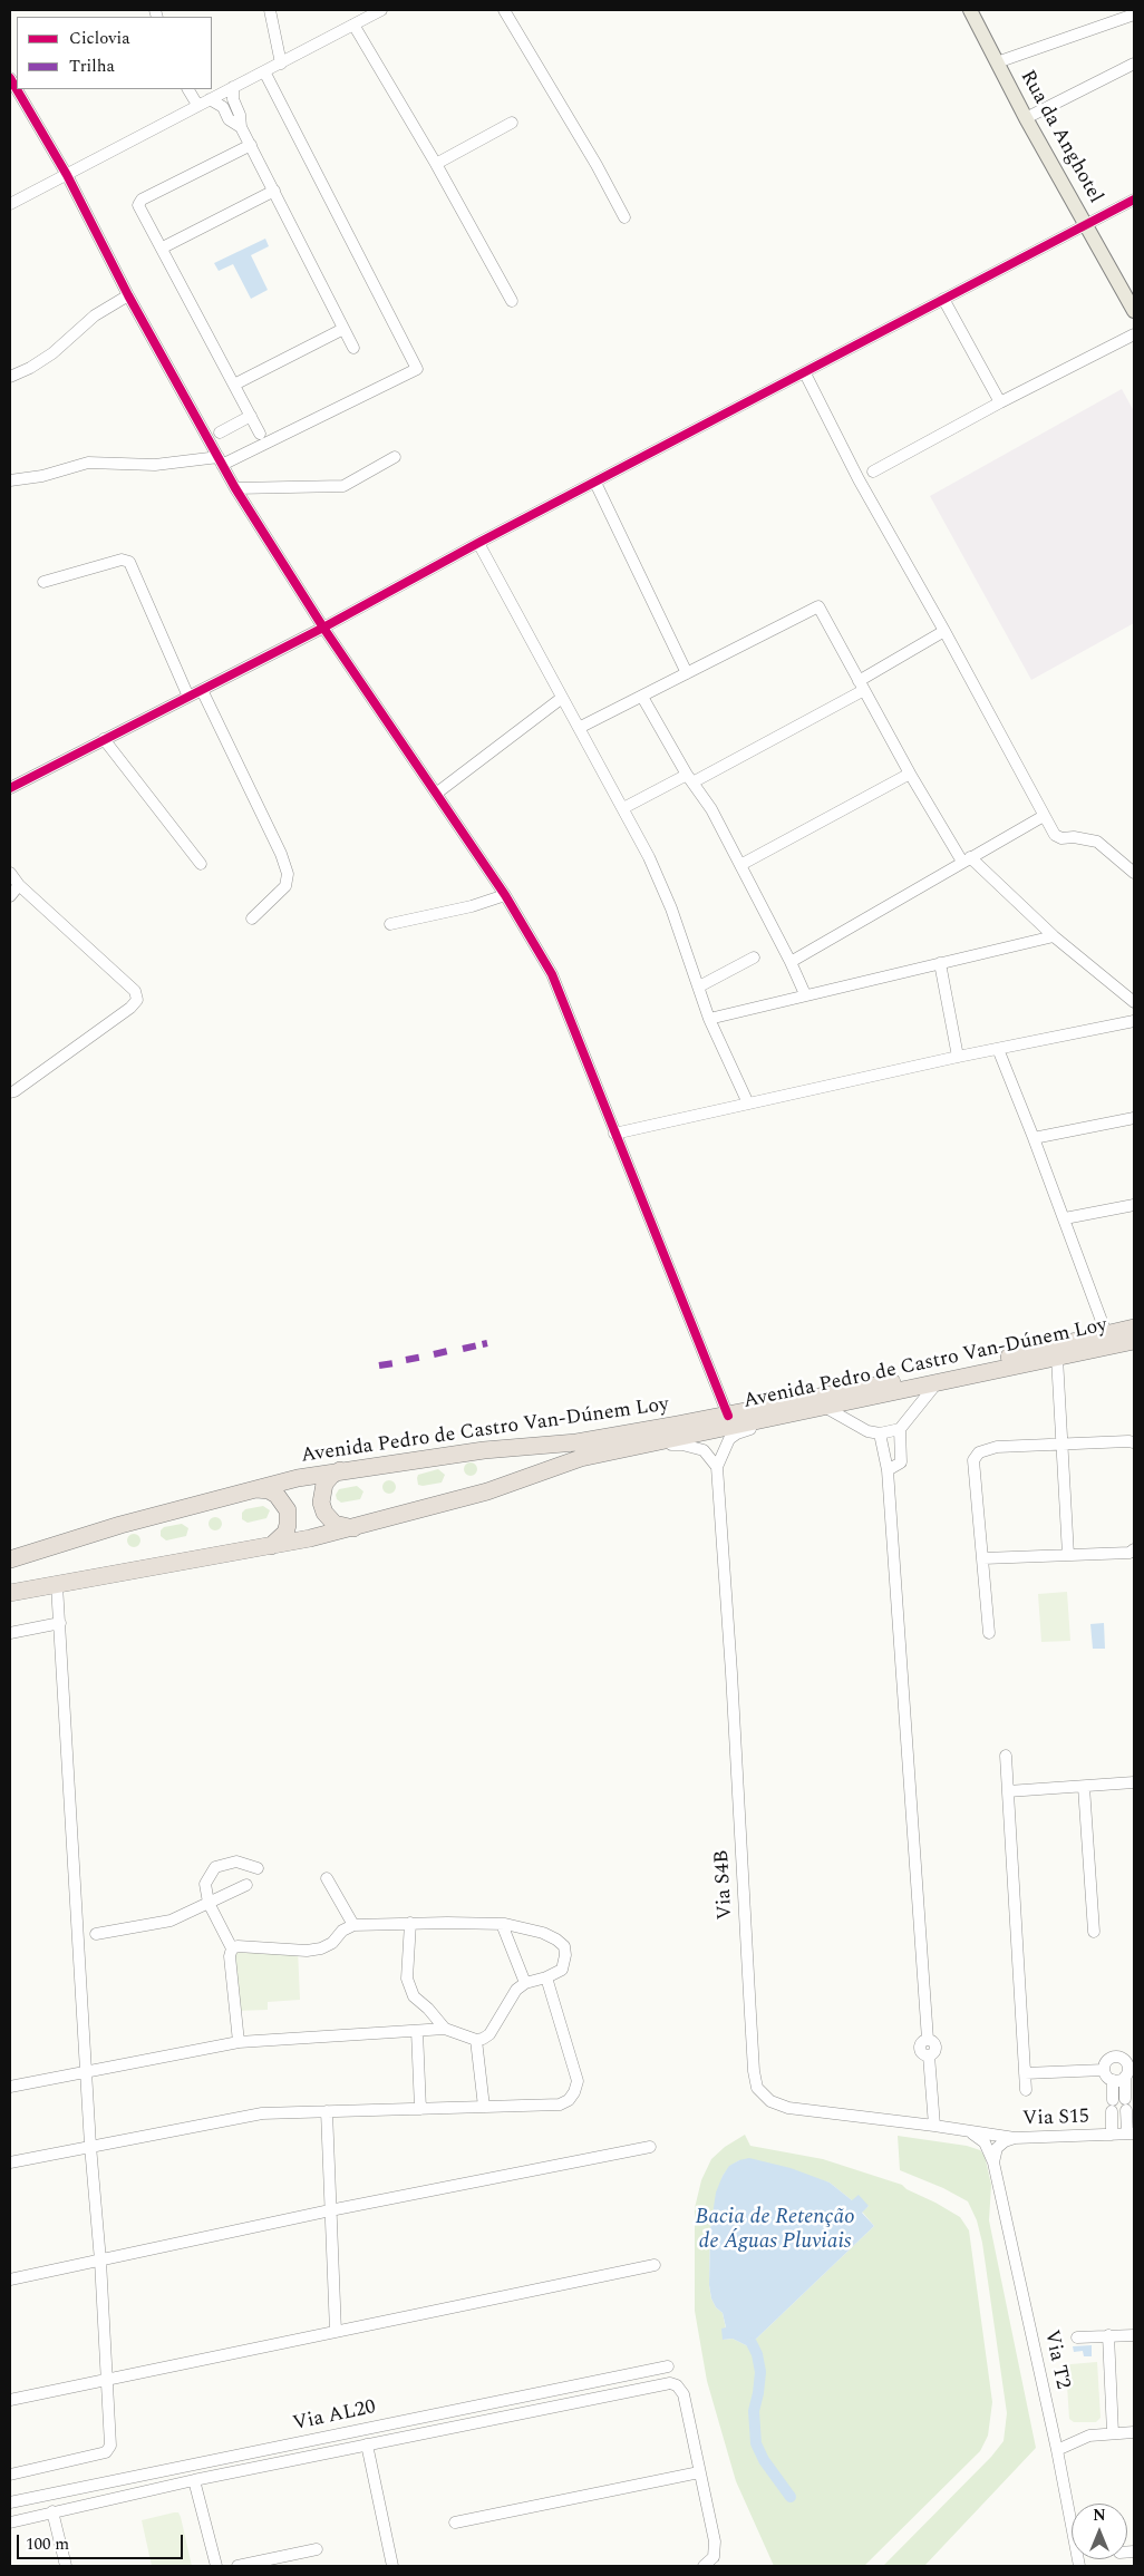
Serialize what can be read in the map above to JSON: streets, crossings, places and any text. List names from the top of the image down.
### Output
{
  "streets": {
    "highway": ["Avenida Pedro de Castro Van-Dúnem Loy"],
    "main road": ["Rua da Anghotel"],
    "street": [
      "Via S4B",
      "Via S15",
      "Via T2",
      "Via AL20"
    ]
  },
  "crossings": [
    ["Via S4B", "Via S15"],
    ["Via S4B", "Via T2"],
    ["Via S15", "Via T2"]
  ],
  "water": ["Bacia de Retenção de Águas Pluviais"],
  "legend": ["Ciclovia", "Trilha"],
  "scale_bar": "100 m",
  "north": "top"
}
